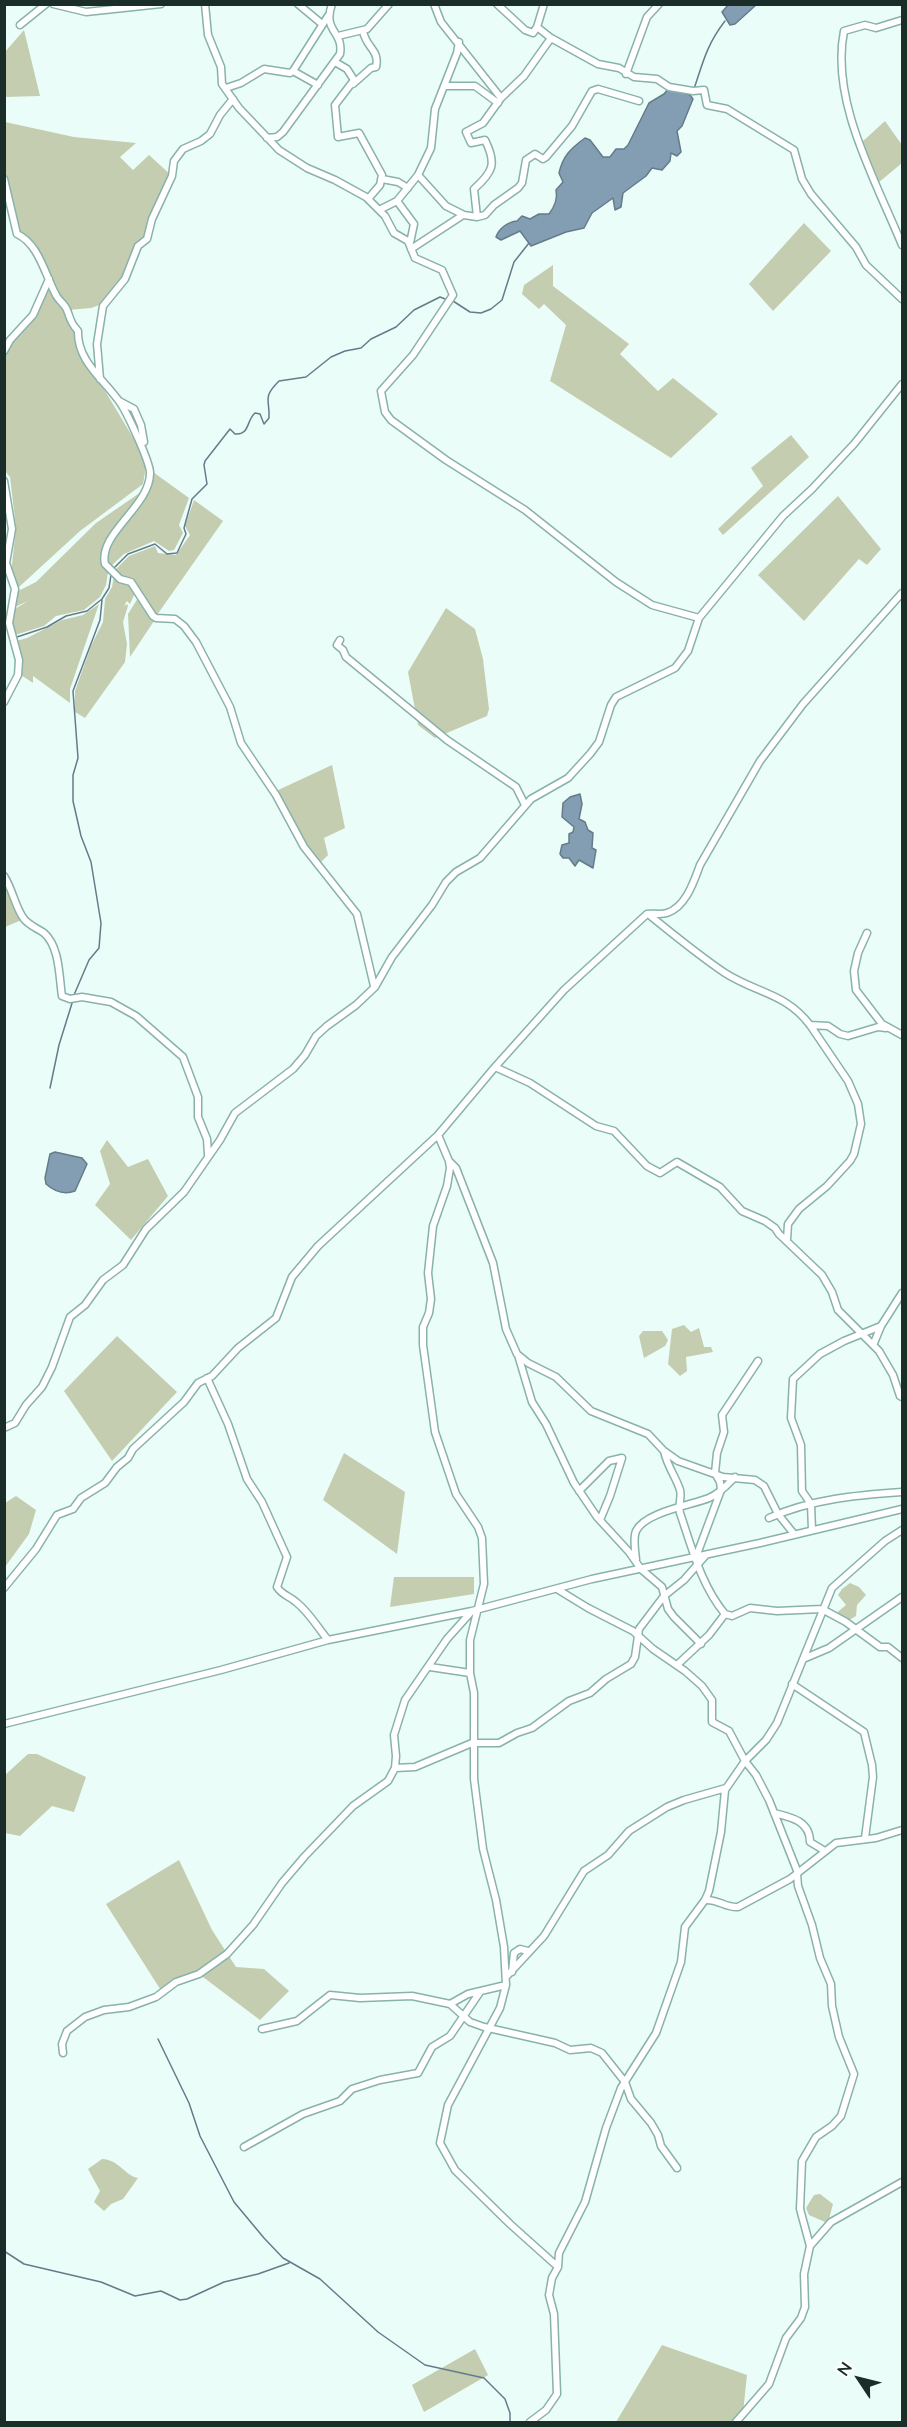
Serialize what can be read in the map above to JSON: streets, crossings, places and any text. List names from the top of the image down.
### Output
{
  "north": "top left"
}
